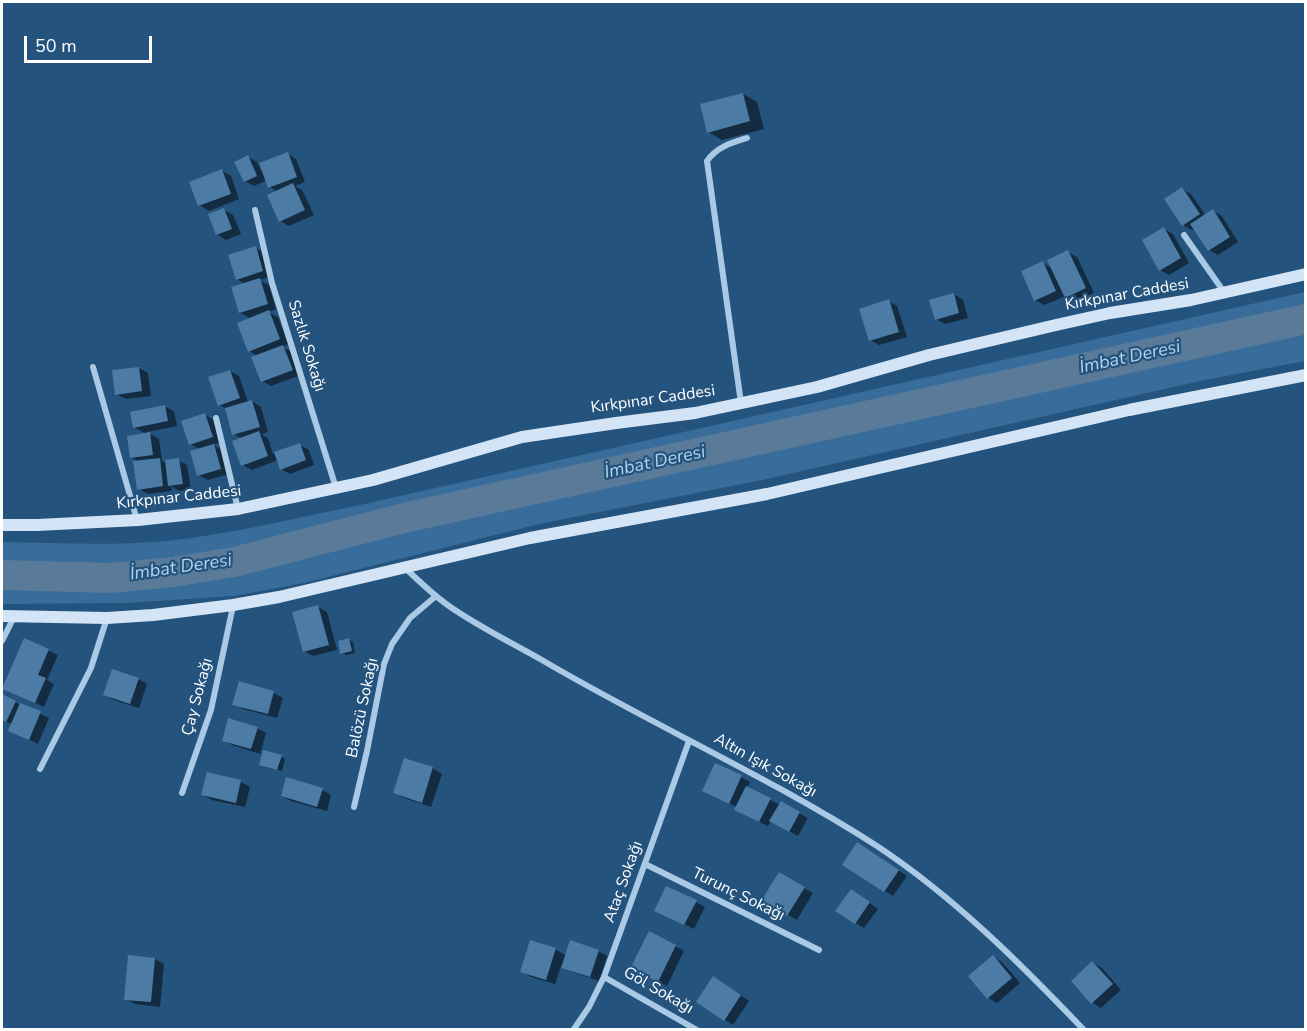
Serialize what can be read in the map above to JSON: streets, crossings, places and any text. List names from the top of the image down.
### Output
{
  "streets": {
    "street": [
      "Kırkpınar Caddesi",
      "Sazlık Sokağı",
      "Çay Sokağı",
      "Balözü Sokağı",
      "Altın Işık Sokağı",
      "Ataç Sokağı",
      "Turunç Sokağı",
      "Göl Sokağı"
    ]
  },
  "crossings": [
    ["Kırkpınar Caddesi", "Sazlık Sokağı"],
    ["Balözü Sokağı", "Altın Işık Sokağı"],
    ["Altın Işık Sokağı", "Ataç Sokağı"],
    ["Ataç Sokağı", "Turunç Sokağı"],
    ["Ataç Sokağı", "Göl Sokağı"]
  ],
  "water": ["İmbat Deresi"],
  "scale_bar": "50 m"
}
